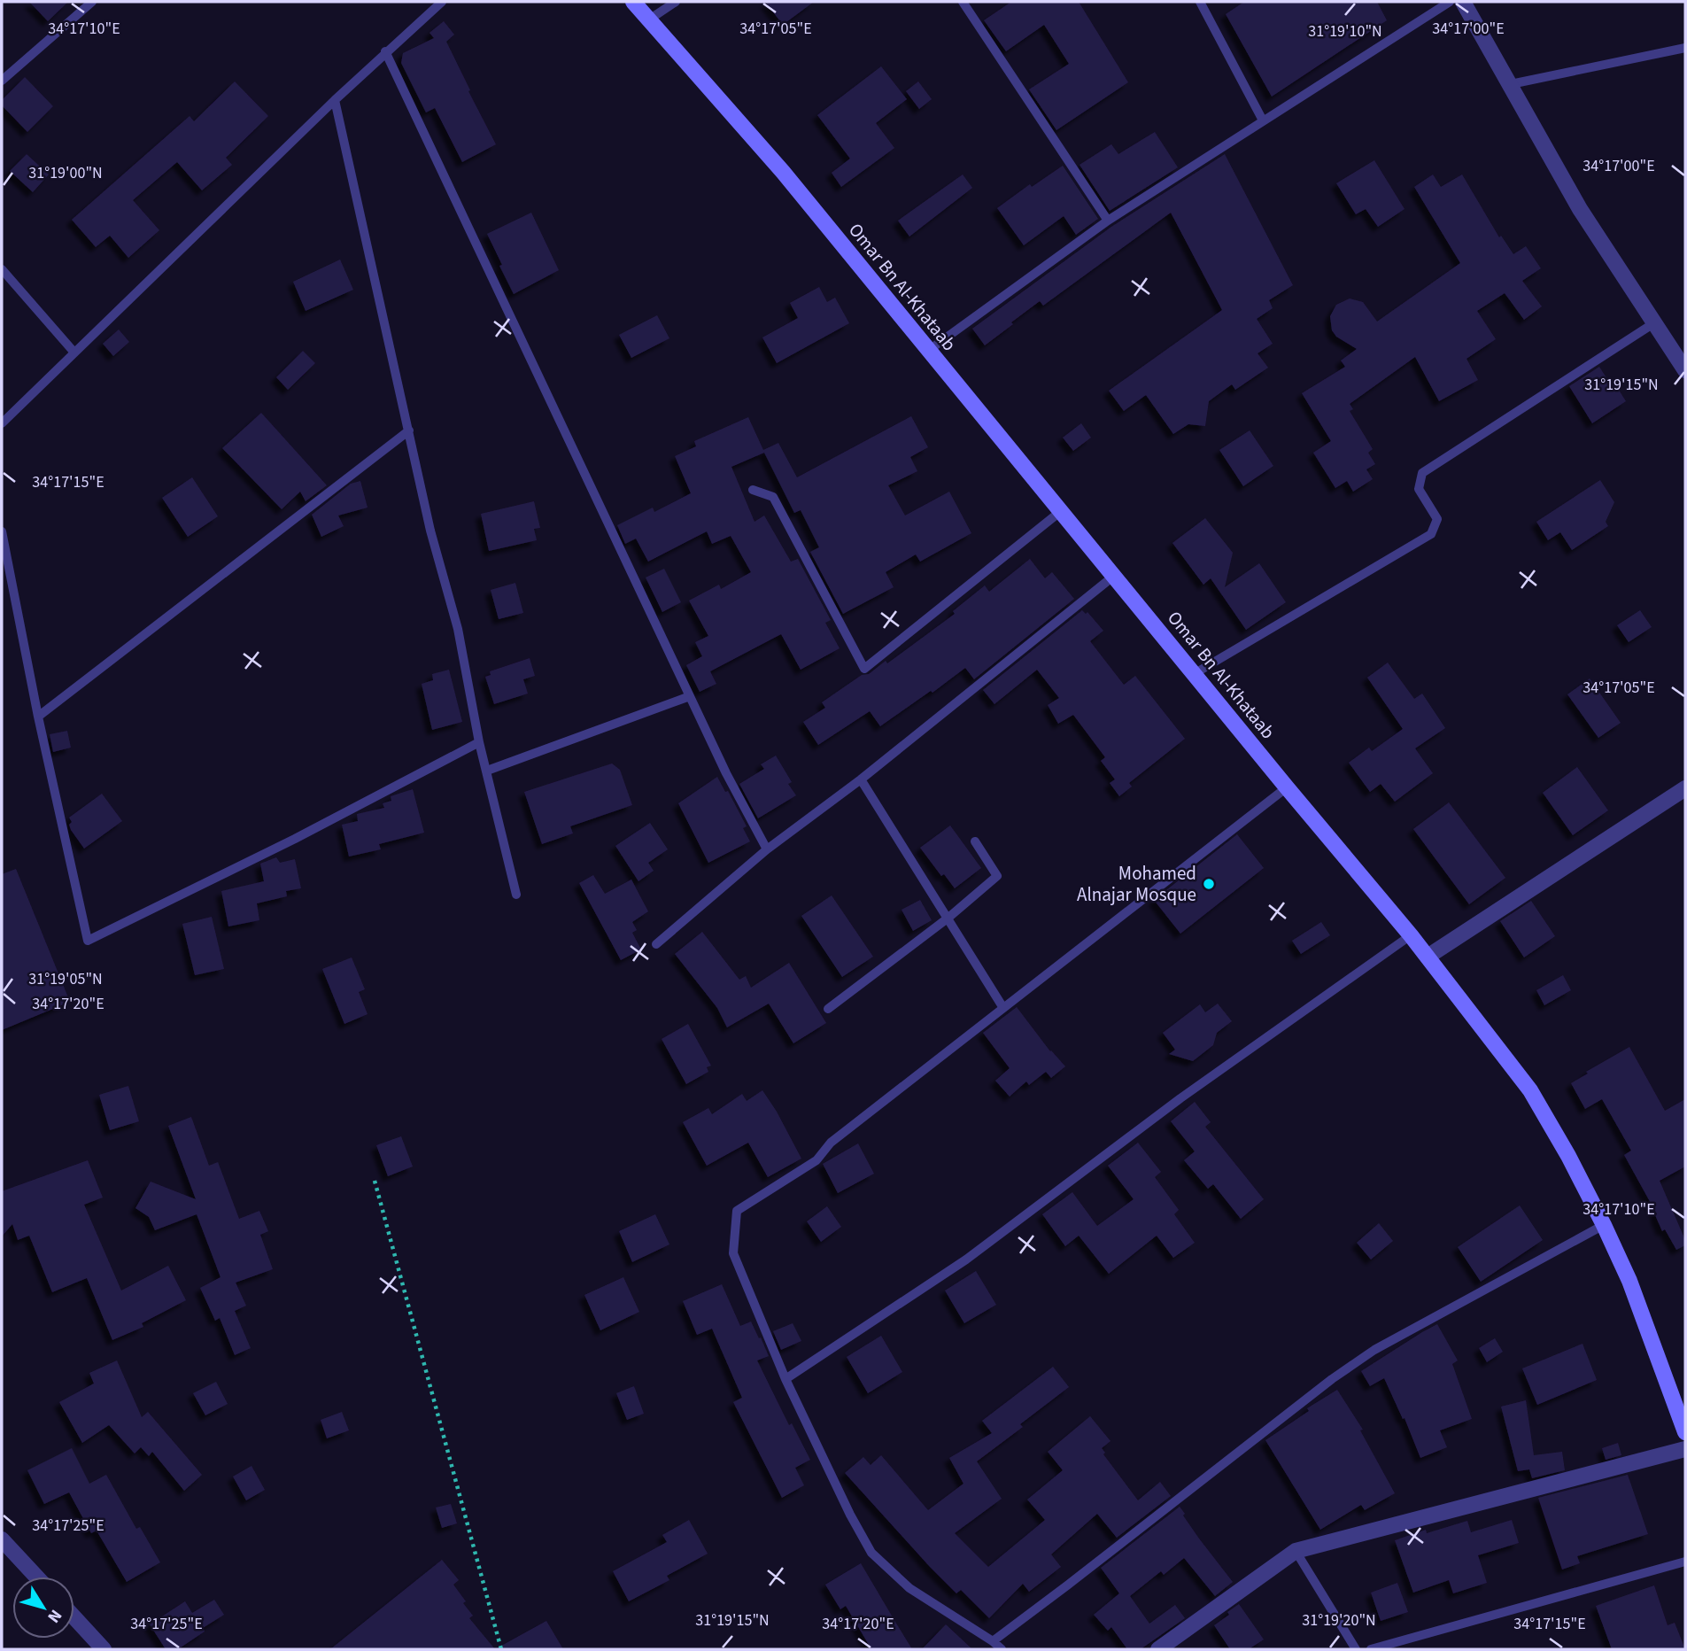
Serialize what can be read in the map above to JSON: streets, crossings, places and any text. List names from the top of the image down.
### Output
{
  "streets": {
    "main road": ["Omar Bn Al-Khataab"]
  },
  "places": ["Mohamed Alnajar Mosque"],
  "north": "bottom right",
  "coordinates": [
    "34°17'05\"E",
    "34°17'00\"E",
    "34°17'10\"E",
    "31°19'10\"N",
    "31°19'00\"N",
    "31°19'15\"N",
    "34°17'15\"E",
    "31°19'05\"N",
    "34°17'20\"E",
    "34°17'25\"E",
    "31°19'20\"N"
  ]
}
